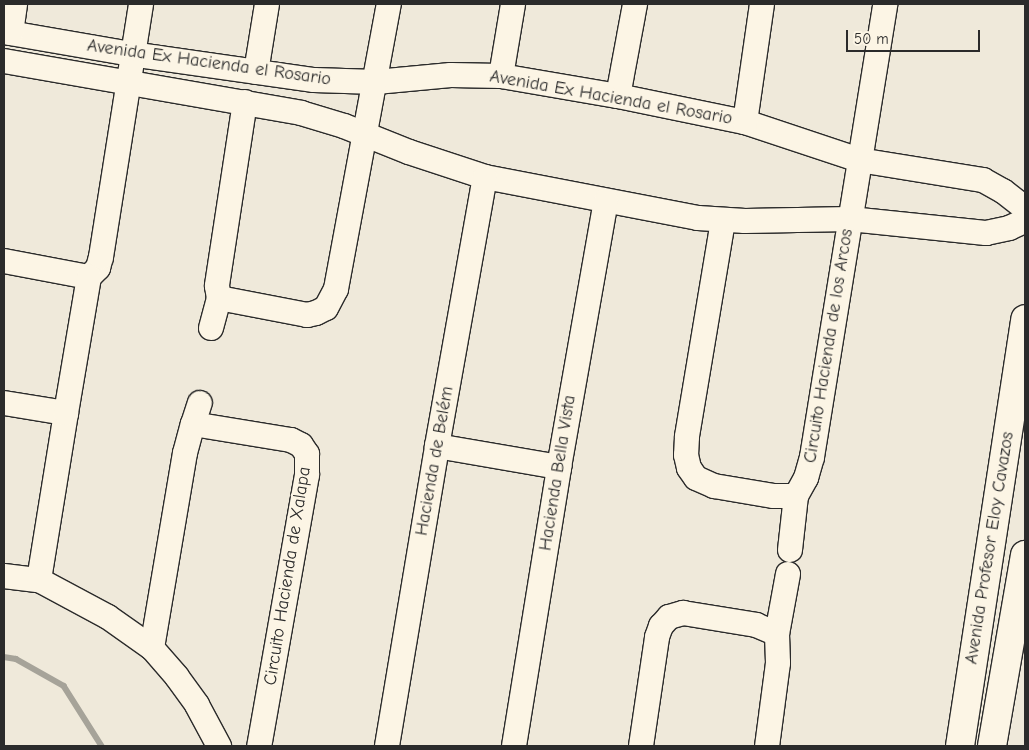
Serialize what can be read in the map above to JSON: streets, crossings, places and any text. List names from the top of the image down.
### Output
{
  "streets": {
    "main road": ["Avenida Profesor Eloy Cavazos"],
    "street": [
      "Avenida Ex Hacienda el Rosario",
      "Circuito Hacienda de los Arcos",
      "Hacienda de Belém",
      "Hacienda Bella Vista",
      "Circuito Hacienda de Xalapa"
    ]
  },
  "crossings": [
    ["Avenida Ex Hacienda el Rosario", "Circuito Hacienda de los Arcos"],
    ["Avenida Ex Hacienda el Rosario", "Hacienda de Belém"],
    ["Avenida Ex Hacienda el Rosario", "Hacienda Bella Vista"]
  ],
  "scale_bar": "50 m"
}
